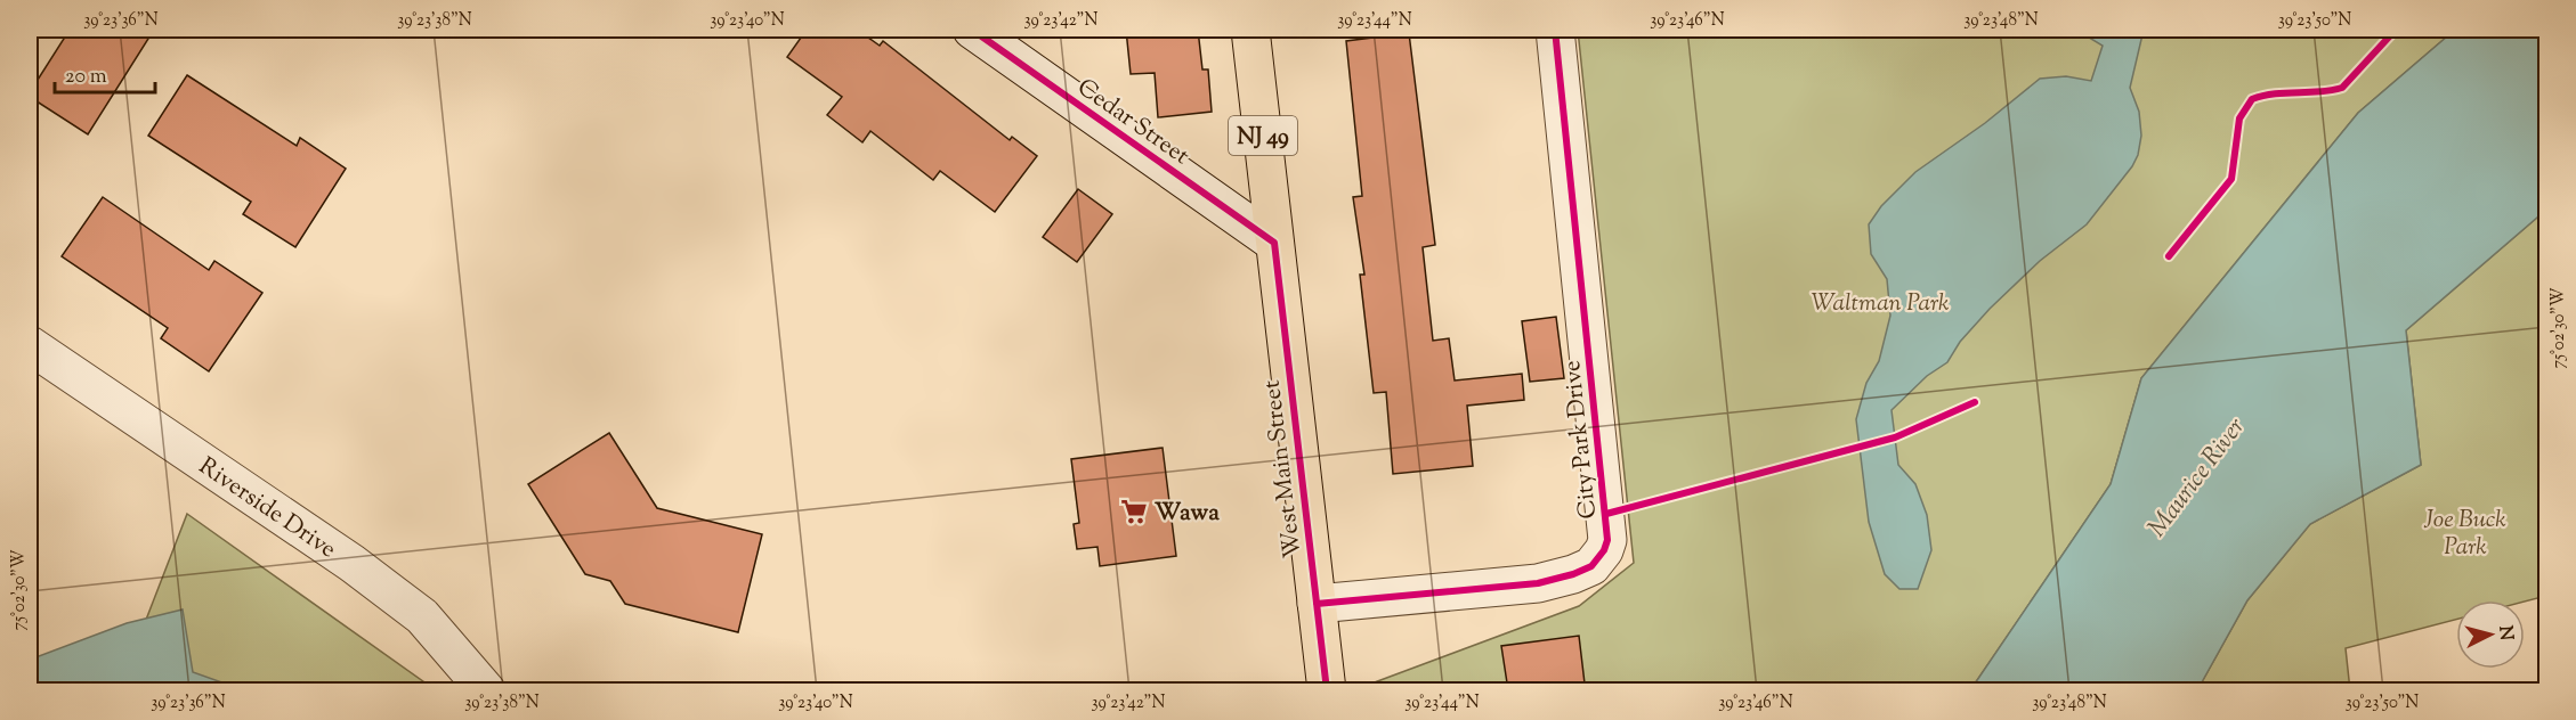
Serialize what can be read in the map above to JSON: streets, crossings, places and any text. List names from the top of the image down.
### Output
{
  "streets": {
    "highway": ["NJ 49", "West Main Street"],
    "street": ["Cedar Street", "City Park Drive", "Riverside Drive"]
  },
  "crossings": [
    ["Cedar Street", "West Main Street"],
    ["City Park Drive", "West Main Street"]
  ],
  "water": ["Maurice River"],
  "parks": ["Waltman Park", "Joe Buck Park"],
  "places": {
    "supermarket": ["Wawa"]
  },
  "scale_bar": "20 m",
  "north": "right",
  "coordinates": [
    "39°23'36\"N",
    "39°23'38\"N",
    "39°23'40\"N",
    "39°23'42\"N",
    "39°23'44\"N",
    "39°23'46\"N",
    "39°23'48\"N",
    "39°23'50\"N",
    "75°02'30\"W"
  ]
}
